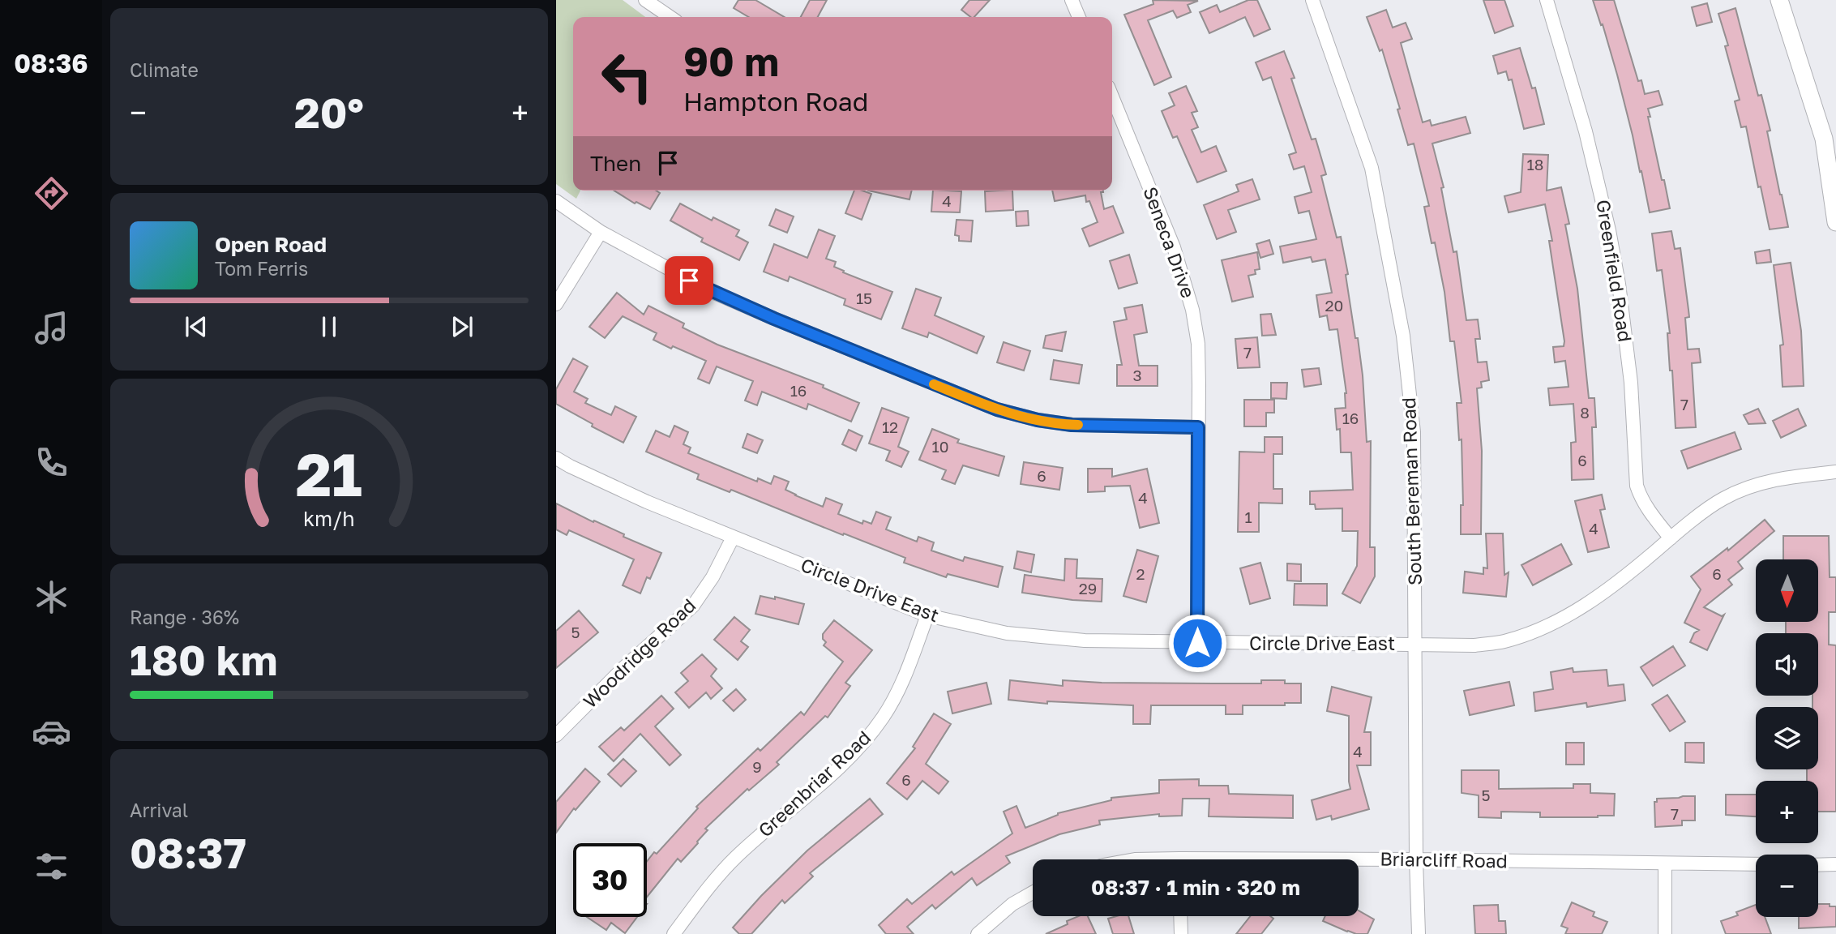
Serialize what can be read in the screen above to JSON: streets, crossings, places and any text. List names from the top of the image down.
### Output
{
  "streets": {
    "street": [
      "Seneca Drive",
      "Greenfield Road",
      "South Bereman Road",
      "Circle Drive East",
      "Woodridge Road",
      "Greenbriar Road",
      "Briarcliff Road"
    ]
  },
  "crossings": [
    ["Seneca Drive", "Circle Drive East"],
    ["Greenfield Road", "Circle Drive East"],
    ["South Bereman Road", "Circle Drive East"],
    ["South Bereman Road", "Briarcliff Road"],
    ["Circle Drive East", "Woodridge Road"],
    ["Circle Drive East", "Greenbriar Road"]
  ],
  "house_numbers": [
    "18",
    "4",
    "15",
    "20",
    "7",
    "3",
    "16",
    "7",
    "8",
    "16",
    "12",
    "10",
    "6",
    "6",
    "4",
    "1",
    "4",
    "2",
    "6",
    "29",
    "5",
    "4",
    "9",
    "6",
    "5",
    "7"
  ],
  "north": "bottom",
  "page": {
    "tabs": "08:36",
    "tile": [
      "Climate",
      ["Range · 36%", "180 km"],
      ["Arrival", "08:37"]
    ],
    "turn": ["90 m", "Hampton Road"],
    "heat": ["−", "20°", "+"],
    "then": "Then",
    "song": ["Open Road", "Tom Ferris"],
    "map_buttons": ["+", "−"],
    "limit": "30",
    "trip": "08:37 · 1 min · 320 m",
    "gauge": ["21", "km/h"]
  }
}
